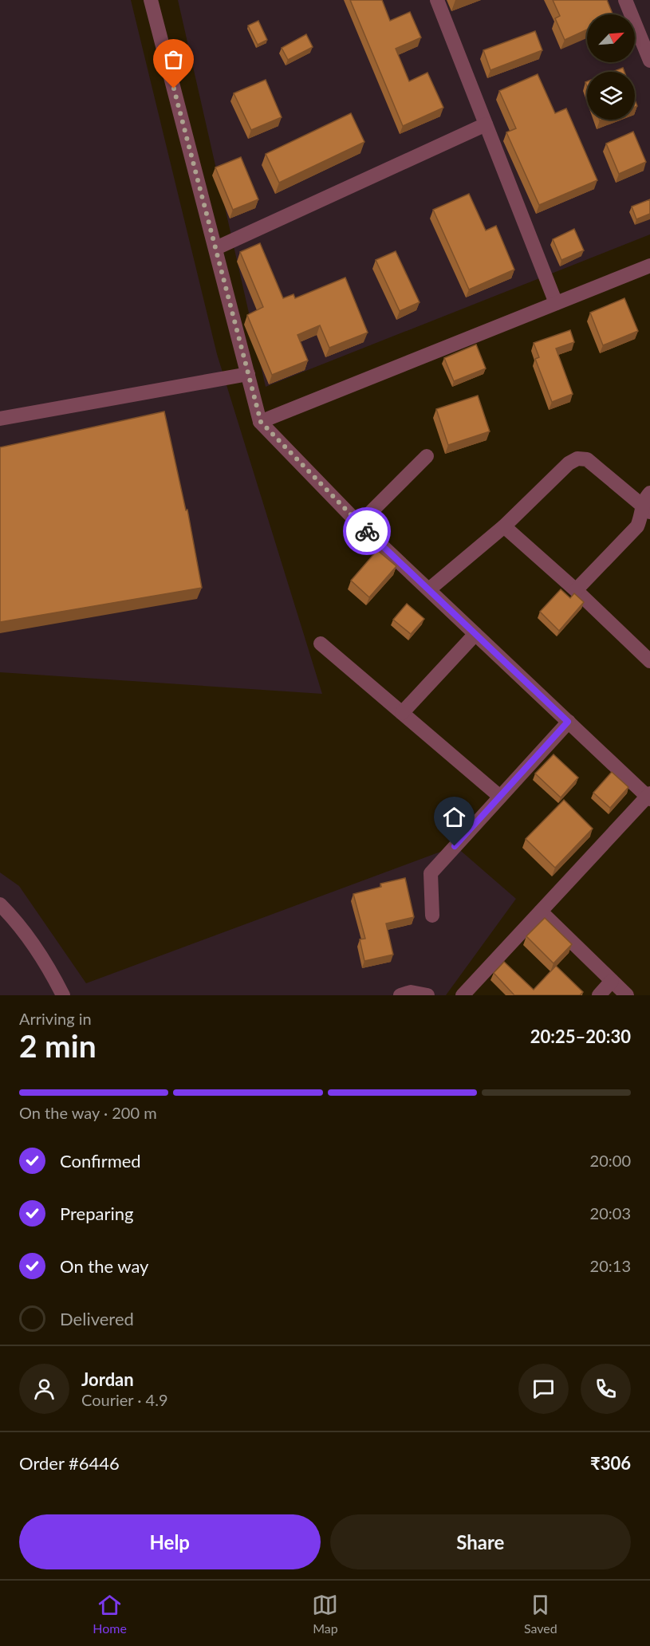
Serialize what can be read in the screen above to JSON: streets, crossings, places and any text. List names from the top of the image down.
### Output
{
  "north": "top right",
  "page": {
    "heading": ["2 min", "Arriving in", "20:25–20:30"],
    "panel": [
      "Jordan",
      "Courier · 4.9",
      "Order #6446",
      "₹306"
    ],
    "bar": "On the way · 200 m",
    "list": [
      ["Confirmed", "20:00"],
      ["Preparing", "20:03"],
      ["On the way", "20:13"],
      "Delivered"
    ],
    "buttons": ["Help", "Share"],
    "tabs": ["Home", "Map", "Saved"]
  }
}
